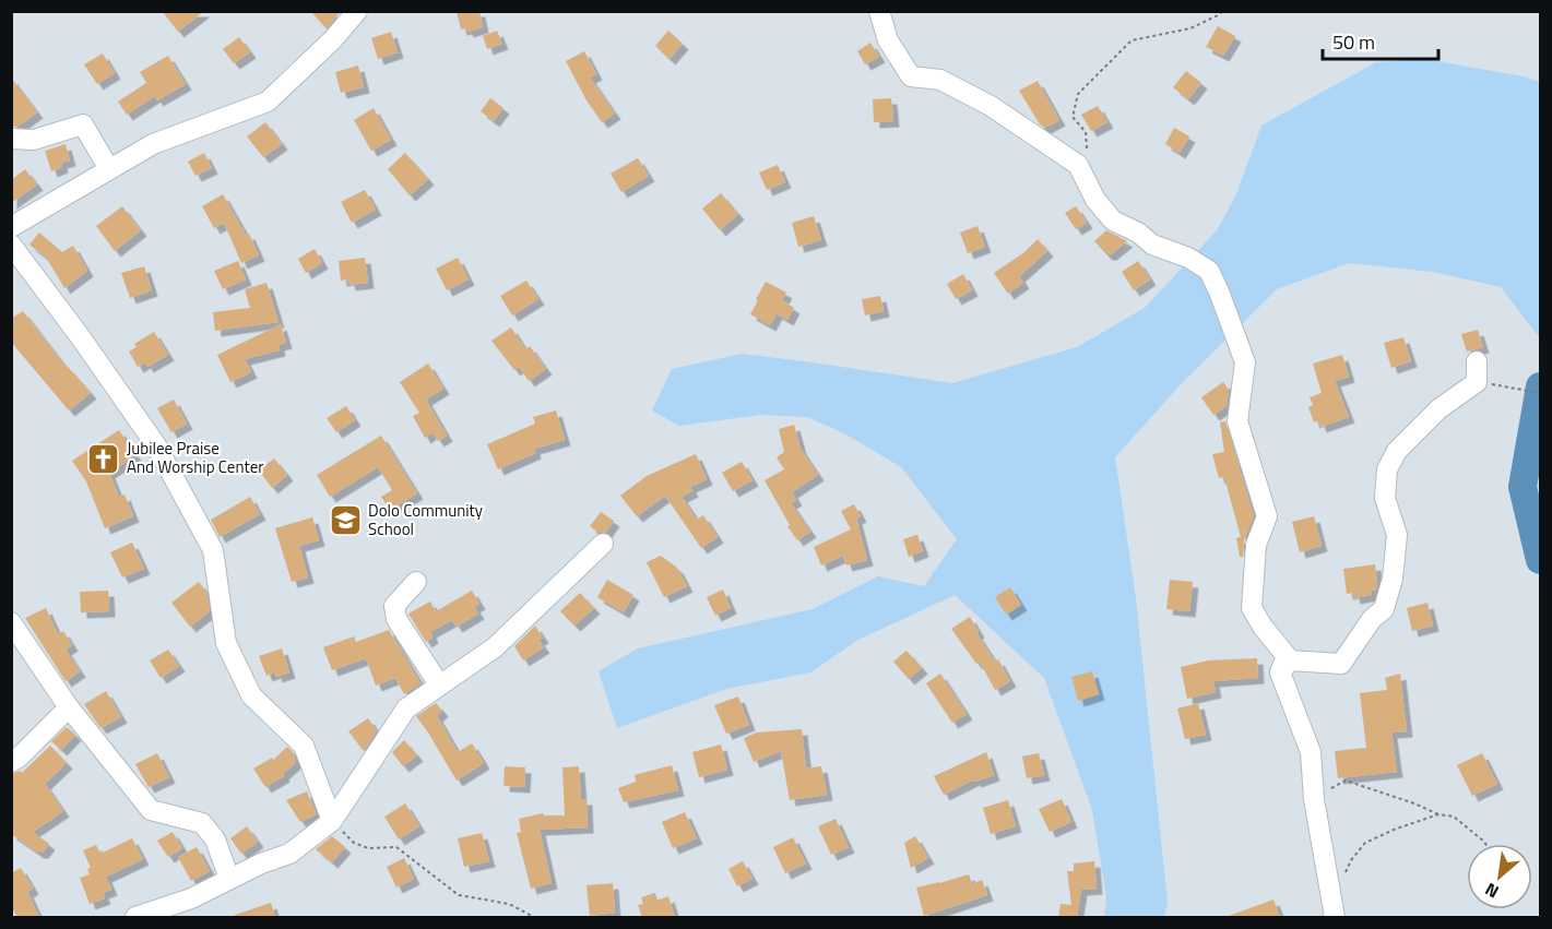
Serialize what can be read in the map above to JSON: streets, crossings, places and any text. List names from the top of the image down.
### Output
{
  "places": {
    "church": ["Jubilee Praise And Worship Center"],
    "school or university": ["Dolo Community School"]
  },
  "scale_bar": "50 m",
  "north": "bottom left"
}
